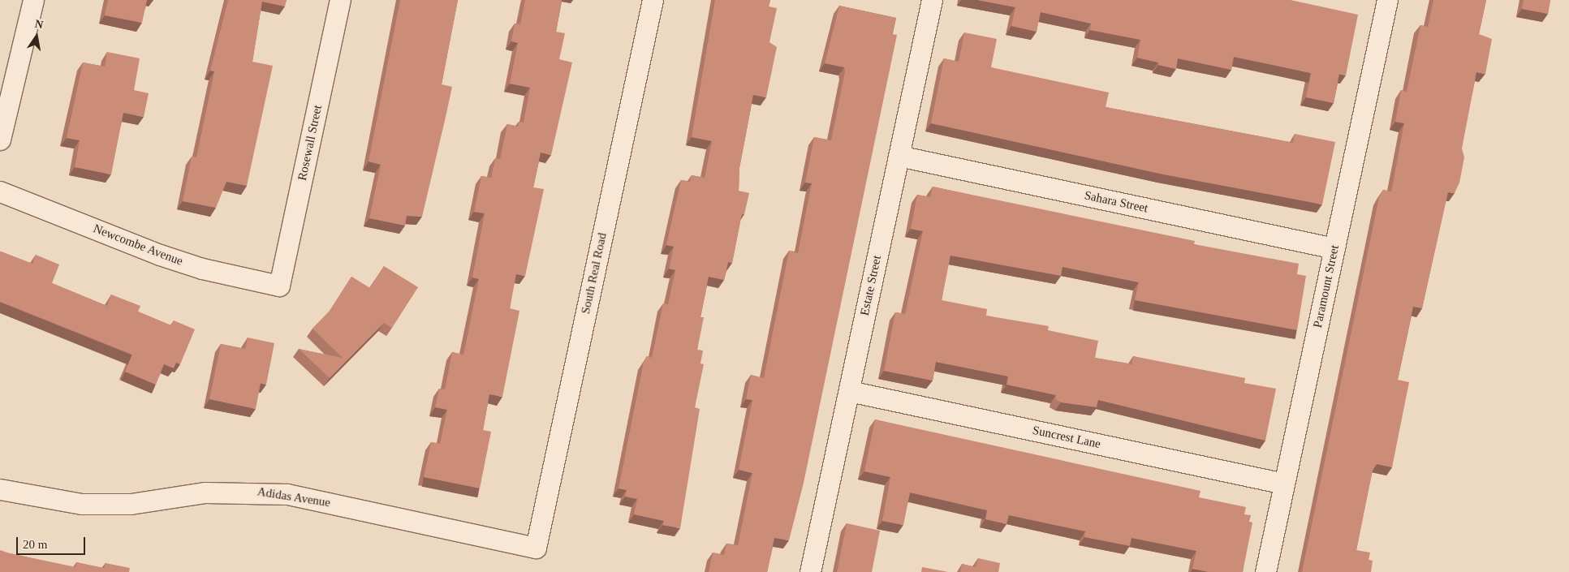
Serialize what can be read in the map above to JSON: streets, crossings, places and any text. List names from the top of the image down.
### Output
{
  "streets": {
    "street": [
      "Rosewall Street",
      "Sahara Street",
      "Newcombe Avenue",
      "South Real Road",
      "Estate Street",
      "Paramount Street",
      "Suncrest Lane",
      "Adidas Avenue"
    ]
  },
  "crossings": [
    ["Rosewall Street", "Newcombe Avenue"],
    ["Sahara Street", "Estate Street"],
    ["Sahara Street", "Paramount Street"],
    ["South Real Road", "Adidas Avenue"],
    ["Estate Street", "Suncrest Lane"],
    ["Paramount Street", "Suncrest Lane"]
  ],
  "scale_bar": "20 m",
  "north": "top"
}
